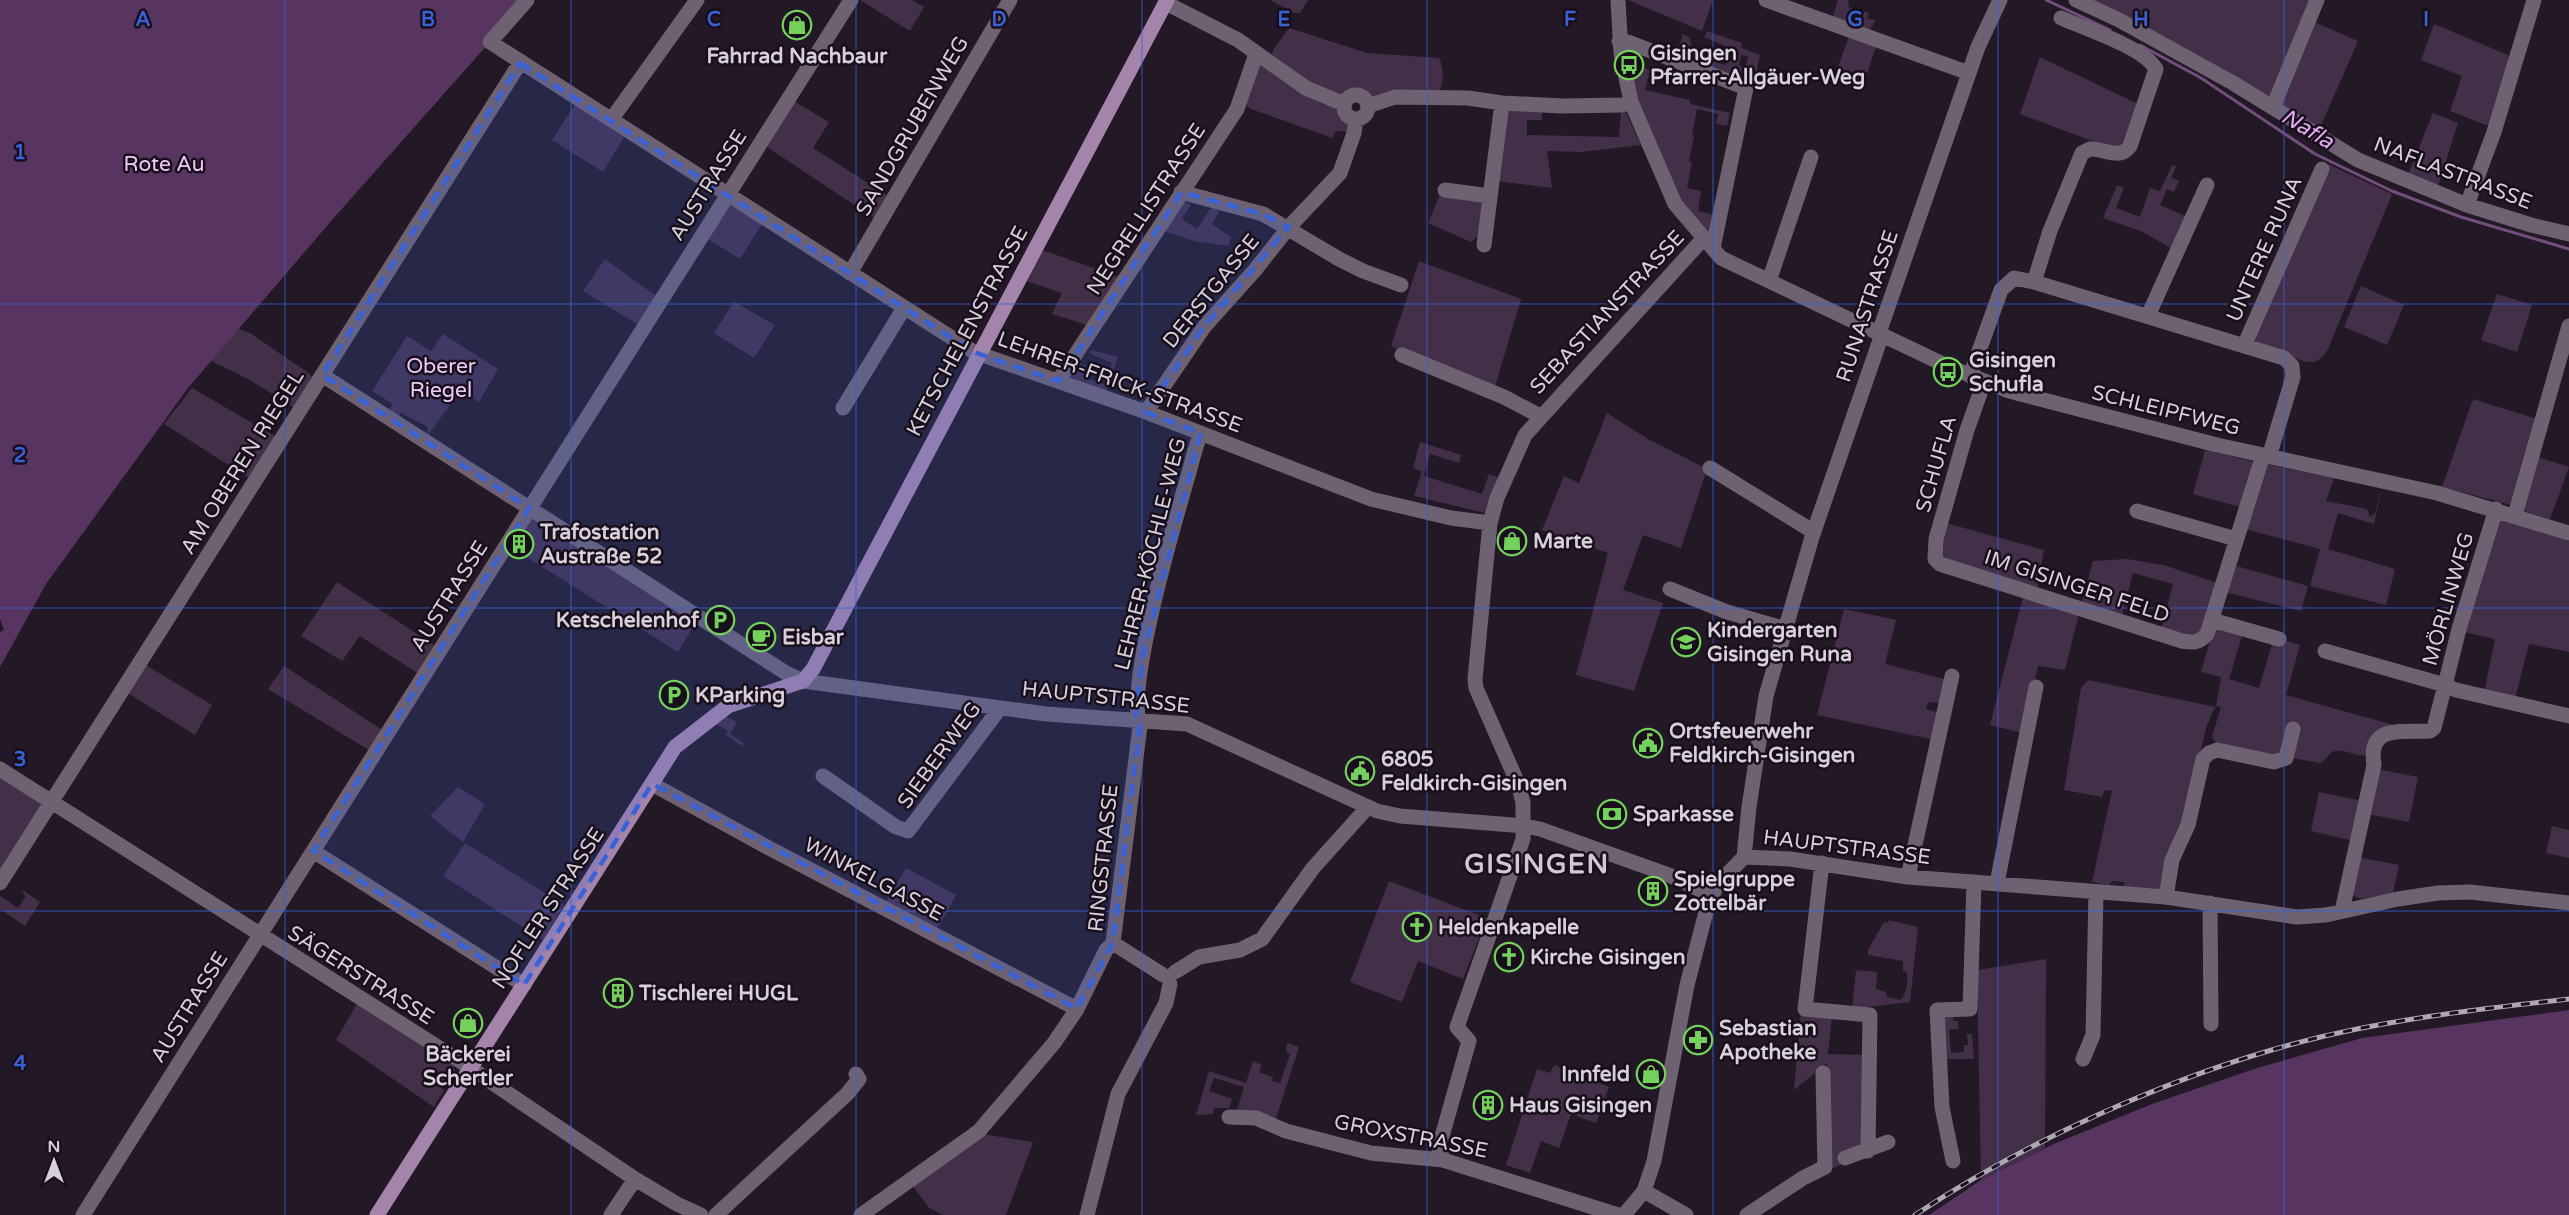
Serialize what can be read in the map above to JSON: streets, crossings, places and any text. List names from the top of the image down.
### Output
{
  "streets": {
    "main road": ["KETSCHELENSTRASSE", "NOFLER STRASSE"],
    "street": [
      "SANDGRUBENWEG",
      "NAFLASTRASSE",
      "AUSTRASSE",
      "NEGRELLISTRASSE",
      "UNTERE RUNA",
      "DERSTGASSE",
      "RUNASTRASSE",
      "SEBASTIANSTRASSE",
      "LEHRER-FRICK-STRASSE",
      "SCHLEIPFWEG",
      "AM OBEREN RIEGEL",
      "SCHUFLA",
      "LEHRER-KÖCHLE-WEG",
      "IM GISINGER FELD",
      "MÖRLINWEG",
      "HAUPTSTRASSE",
      "SIEBERWEG",
      "RINGSTRASSE",
      "WINKELGASSE",
      "SÄGERSTRASSE",
      "GROXSTRASSE"
    ]
  },
  "crossings": [
    ["SANDGRUBENWEG", "LEHRER-FRICK-STRASSE"],
    ["AUSTRASSE", "LEHRER-FRICK-STRASSE"],
    ["AUSTRASSE", "HAUPTSTRASSE"],
    ["AUSTRASSE", "SÄGERSTRASSE"],
    ["NEGRELLISTRASSE", "DERSTGASSE"],
    ["NEGRELLISTRASSE", "LEHRER-FRICK-STRASSE"],
    ["UNTERE RUNA", "SCHLEIPFWEG"],
    ["UNTERE RUNA", "SCHUFLA"],
    ["DERSTGASSE", "LEHRER-FRICK-STRASSE"],
    ["RUNASTRASSE", "SCHLEIPFWEG"],
    ["RUNASTRASSE", "HAUPTSTRASSE"],
    ["SEBASTIANSTRASSE", "LEHRER-FRICK-STRASSE"],
    ["SEBASTIANSTRASSE", "SCHLEIPFWEG"],
    ["SEBASTIANSTRASSE", "HAUPTSTRASSE"],
    ["SEBASTIANSTRASSE", "GROXSTRASSE"],
    ["KETSCHELENSTRASSE", "LEHRER-FRICK-STRASSE"],
    ["KETSCHELENSTRASSE", "HAUPTSTRASSE"],
    ["KETSCHELENSTRASSE", "NOFLER STRASSE"],
    ["LEHRER-FRICK-STRASSE", "AM OBEREN RIEGEL"],
    ["LEHRER-FRICK-STRASSE", "LEHRER-KÖCHLE-WEG"],
    ["SCHLEIPFWEG", "SCHUFLA"],
    ["SCHLEIPFWEG", "MÖRLINWEG"],
    ["AM OBEREN RIEGEL", "HAUPTSTRASSE"],
    ["AM OBEREN RIEGEL", "SÄGERSTRASSE"],
    ["SCHUFLA", "IM GISINGER FELD"],
    ["LEHRER-KÖCHLE-WEG", "HAUPTSTRASSE"],
    ["LEHRER-KÖCHLE-WEG", "RINGSTRASSE"],
    ["HAUPTSTRASSE", "SIEBERWEG"],
    ["HAUPTSTRASSE", "RINGSTRASSE"],
    ["HAUPTSTRASSE", "NOFLER STRASSE"],
    ["WINKELGASSE", "NOFLER STRASSE"],
    ["NOFLER STRASSE", "SÄGERSTRASSE"]
  ],
  "districts": ["GISINGEN"],
  "water": ["Nafla"],
  "parks": ["Rote Au", "Oberer Riegel"],
  "places": {
    "shop": [
      "Fahrrad Nachbaur",
      "Marte",
      "Bäckerei Schertler",
      "Innfeld"
    ],
    "bus stop": ["Gisingen Pfarrer-Allgäuer-Weg", "Gisingen Schufla"],
    "building": [
      "Trafostation Austraße 52",
      "Spielgruppe Zottelbär",
      "Tischlerei HUGL",
      "Haus Gisingen"
    ],
    "parking": ["Ketschelenhof", "KParking"],
    "cafe": ["Eisbar"],
    "school or university": ["Kindergarten Gisingen Runa"],
    "public building": ["Ortsfeuerwehr Feldkirch-Gisingen", "6805 Feldkirch-Gisingen"],
    "bank": ["Sparkasse"],
    "church": ["Heldenkapelle", "Kirche Gisingen"],
    "pharmacy": ["Sebastian Apotheke"]
  },
  "north": "top",
  "grid": {
    "columns": [
      "A",
      "B",
      "C",
      "D",
      "E",
      "F",
      "G",
      "H",
      "I"
    ],
    "rows": [
      "1",
      "2",
      "3",
      "4"
    ]
  }
}
